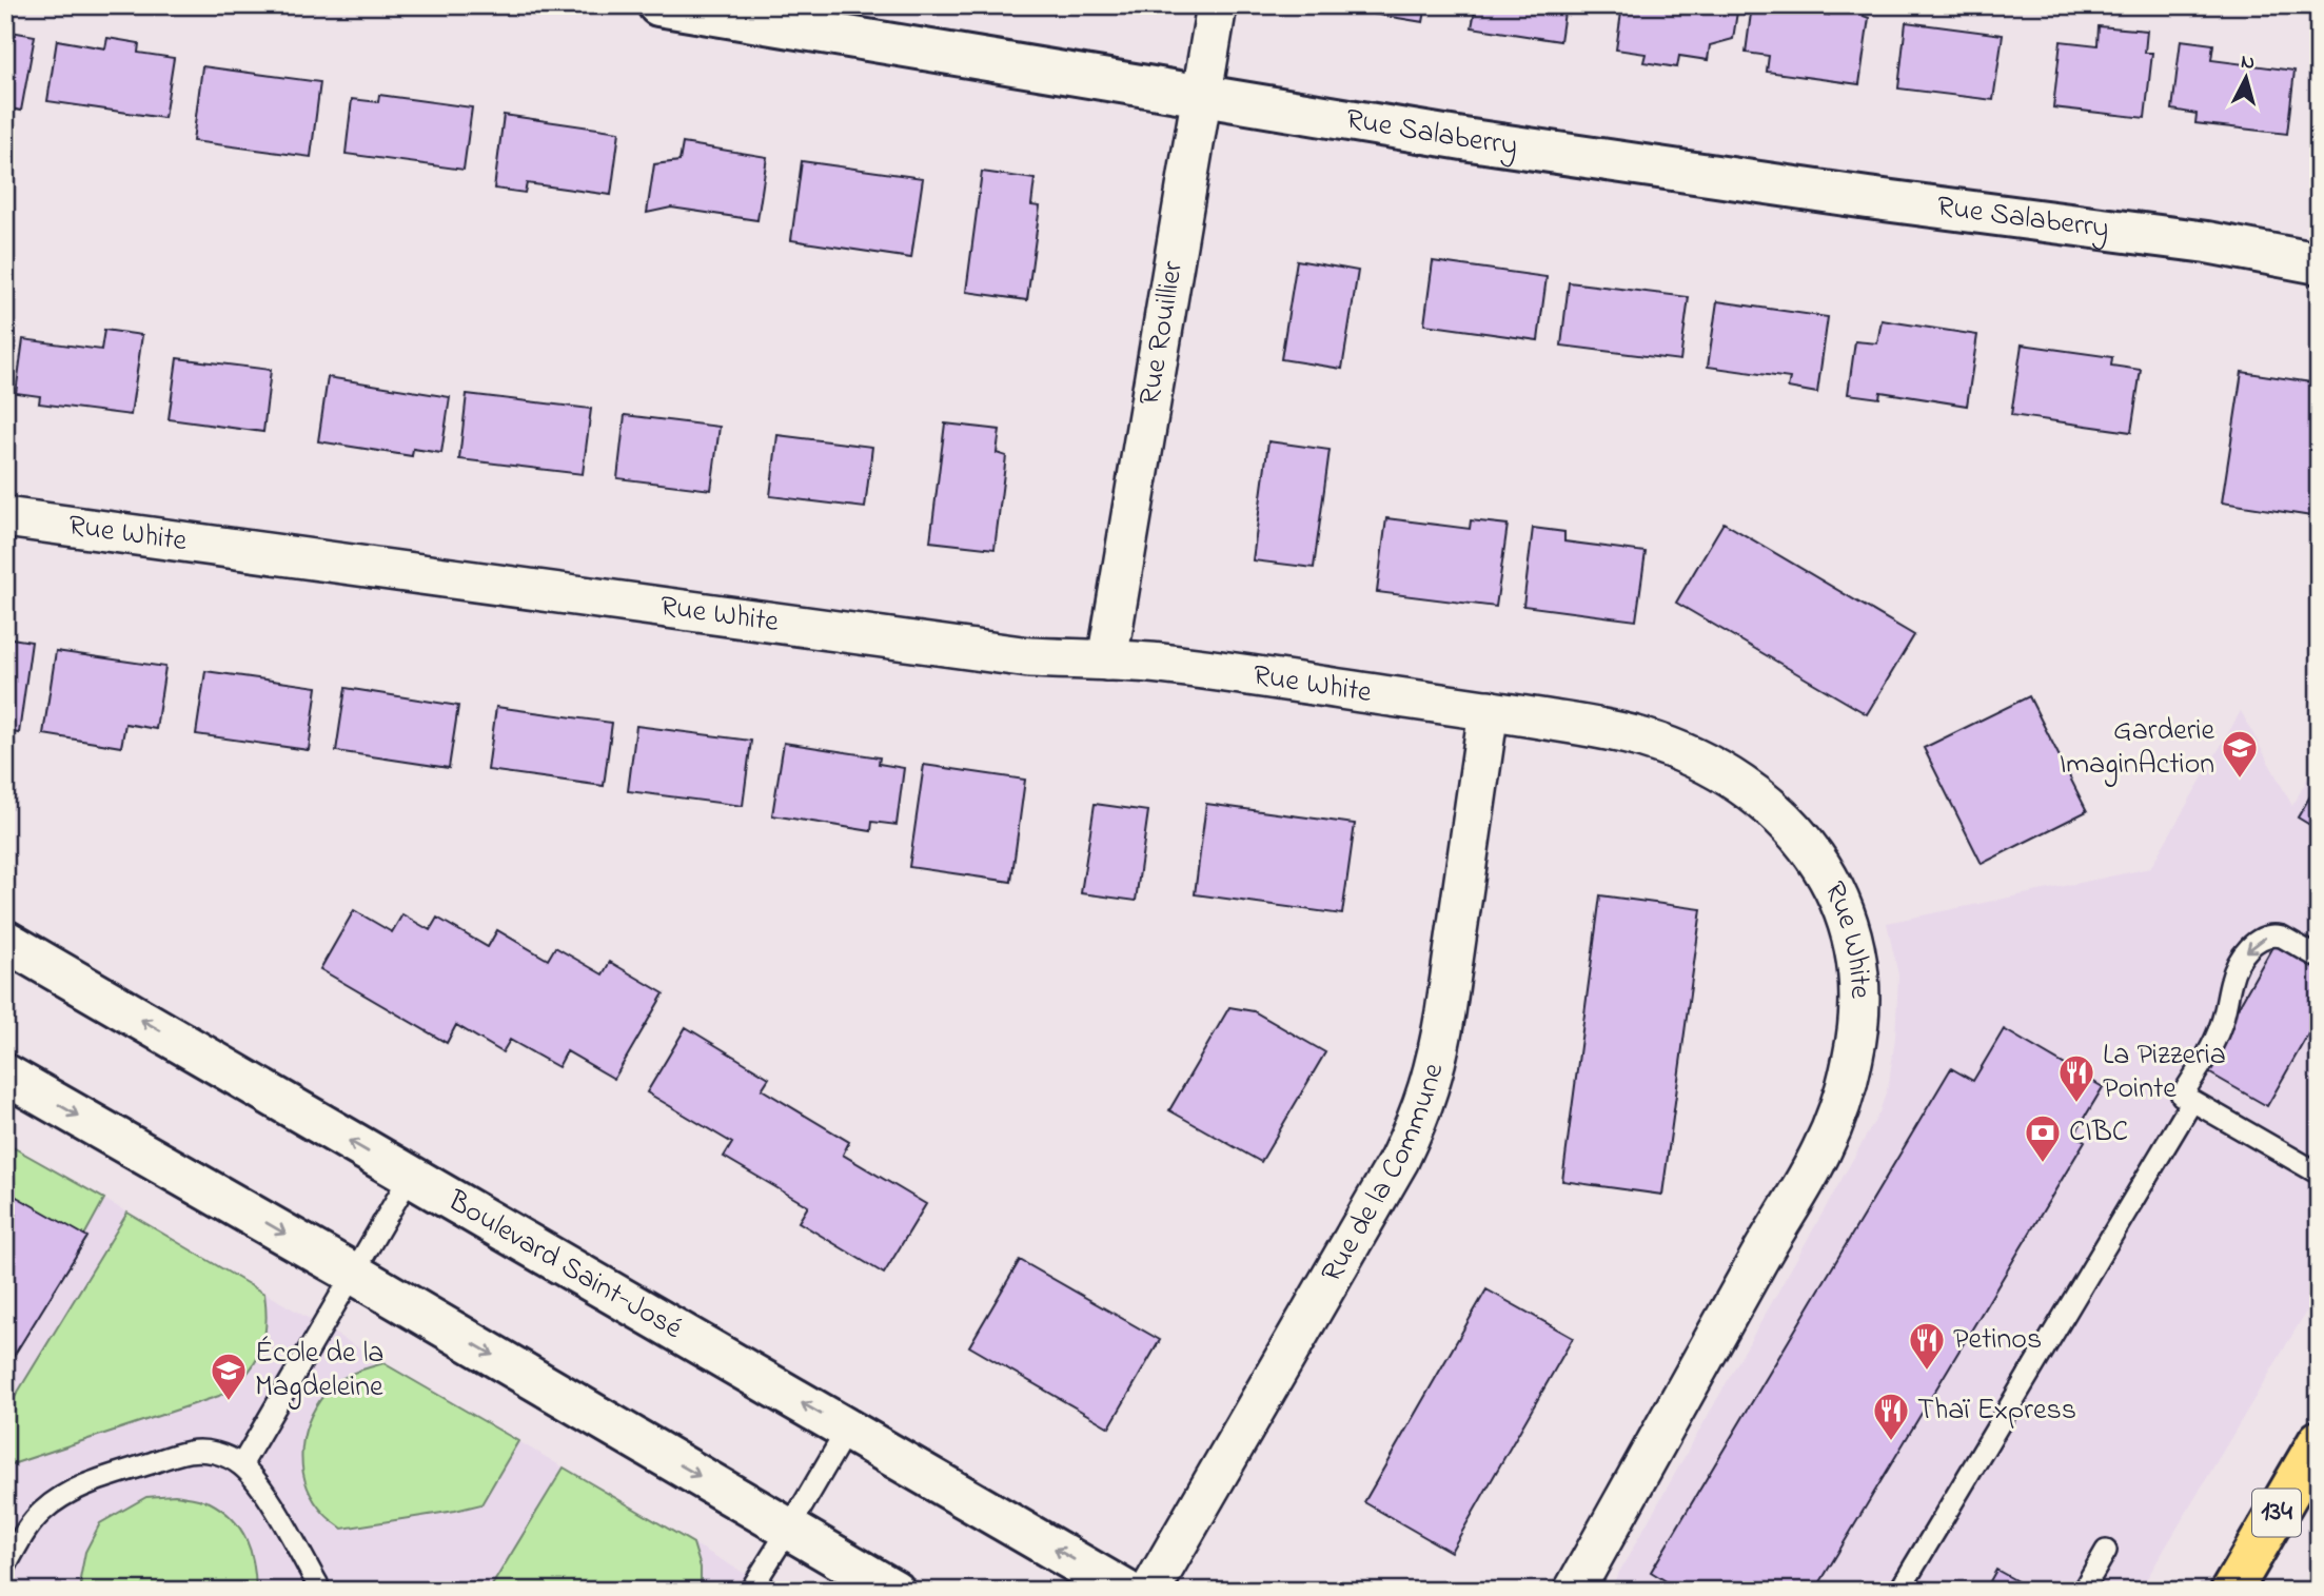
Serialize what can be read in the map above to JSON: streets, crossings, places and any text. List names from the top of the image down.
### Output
{
  "streets": {
    "main road": ["134"],
    "street": [
      "Rue Salaberry",
      "Rue Rouillier",
      "Rue White",
      "Rue de la Commune",
      "Boulevard Saint-José"
    ]
  },
  "crossings": [
    ["Rue Salaberry", "Rue Rouillier"],
    ["Rue Rouillier", "Rue White"],
    ["Rue White", "Rue de la Commune"]
  ],
  "places": {
    "school or university": ["Garderie ImaginAction", "École de la Magdeleine"],
    "restaurant": ["La Pizzeria Pointe", "Petinos", "Thaï Express"],
    "bank": ["CIBC"]
  },
  "north": "top"
}
